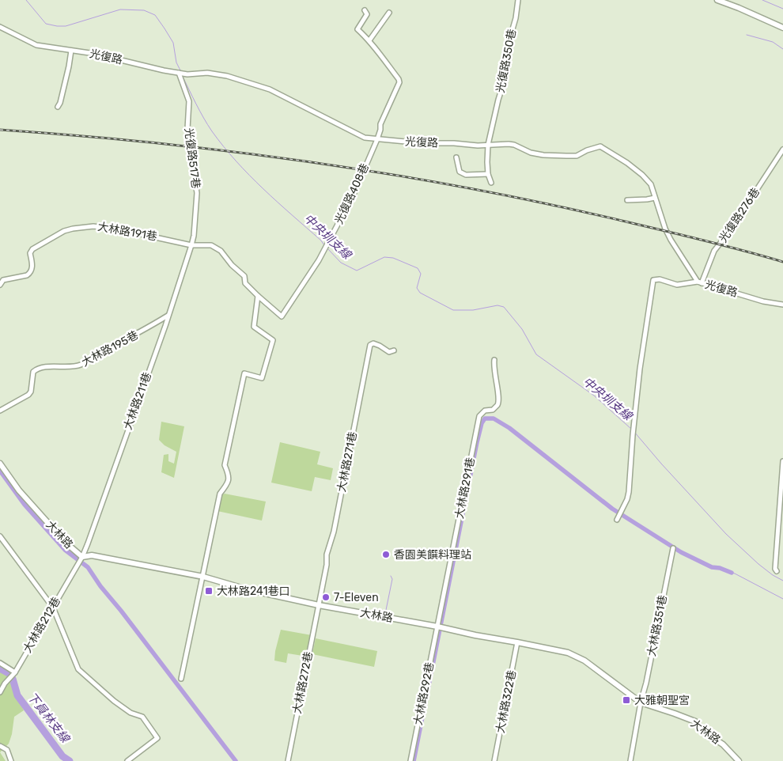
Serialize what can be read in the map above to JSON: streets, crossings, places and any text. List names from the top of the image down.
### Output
{
  "streets": {
    "street": [
      "光復路",
      "光復路350巷",
      "光復路517巷",
      "光復路408巷",
      "光復路276巷",
      "大林路191巷",
      "大林路195巷",
      "大林路211巷",
      "大林路271巷",
      "大林路291巷",
      "大林路",
      "大林路212巷",
      "大林路351巷",
      "大林路272巷",
      "大林路292巷",
      "大林路322巷"
    ]
  },
  "crossings": [
    ["光復路", "光復路350巷"],
    ["光復路", "光復路517巷"],
    ["光復路", "光復路408巷"],
    ["光復路", "光復路276巷"],
    ["光復路517巷", "大林路191巷"],
    ["光復路517巷", "大林路211巷"],
    ["大林路191巷", "大林路211巷"],
    ["大林路195巷", "大林路211巷"],
    ["大林路211巷", "大林路"],
    ["大林路211巷", "大林路212巷"],
    ["大林路271巷", "大林路"],
    ["大林路271巷", "大林路272巷"],
    ["大林路291巷", "大林路"],
    ["大林路291巷", "大林路292巷"],
    ["大林路", "大林路212巷"],
    ["大林路", "大林路351巷"],
    ["大林路", "大林路272巷"],
    ["大林路", "大林路292巷"],
    ["大林路", "大林路322巷"]
  ],
  "water": ["中央圳支線", "下員林支線"],
  "places": {
    "other": ["香園美饌料理站", "7-Eleven"],
    "transit": ["大林路241巷口", "大雅朝聖宮"]
  }
}
